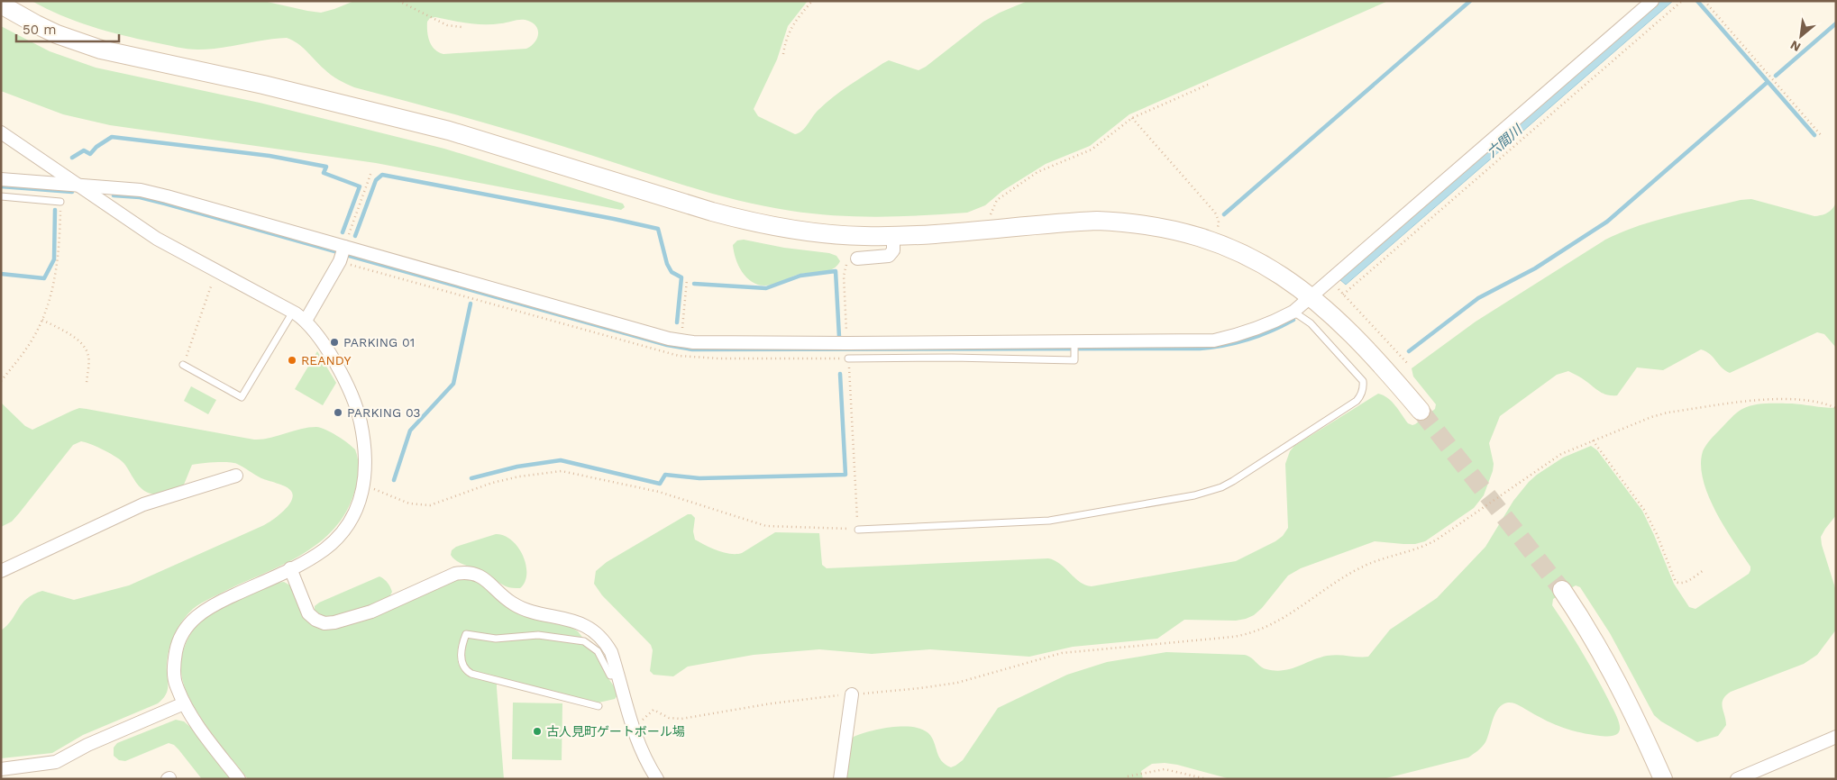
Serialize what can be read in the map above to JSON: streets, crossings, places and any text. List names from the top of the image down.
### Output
{
  "water": ["六間川"],
  "places": [
    "PARKING 01",
    "REANDY",
    "PARKING 03",
    "古人見町ゲートボール場"
  ],
  "scale_bar": "50 m",
  "north": "bottom left"
}
